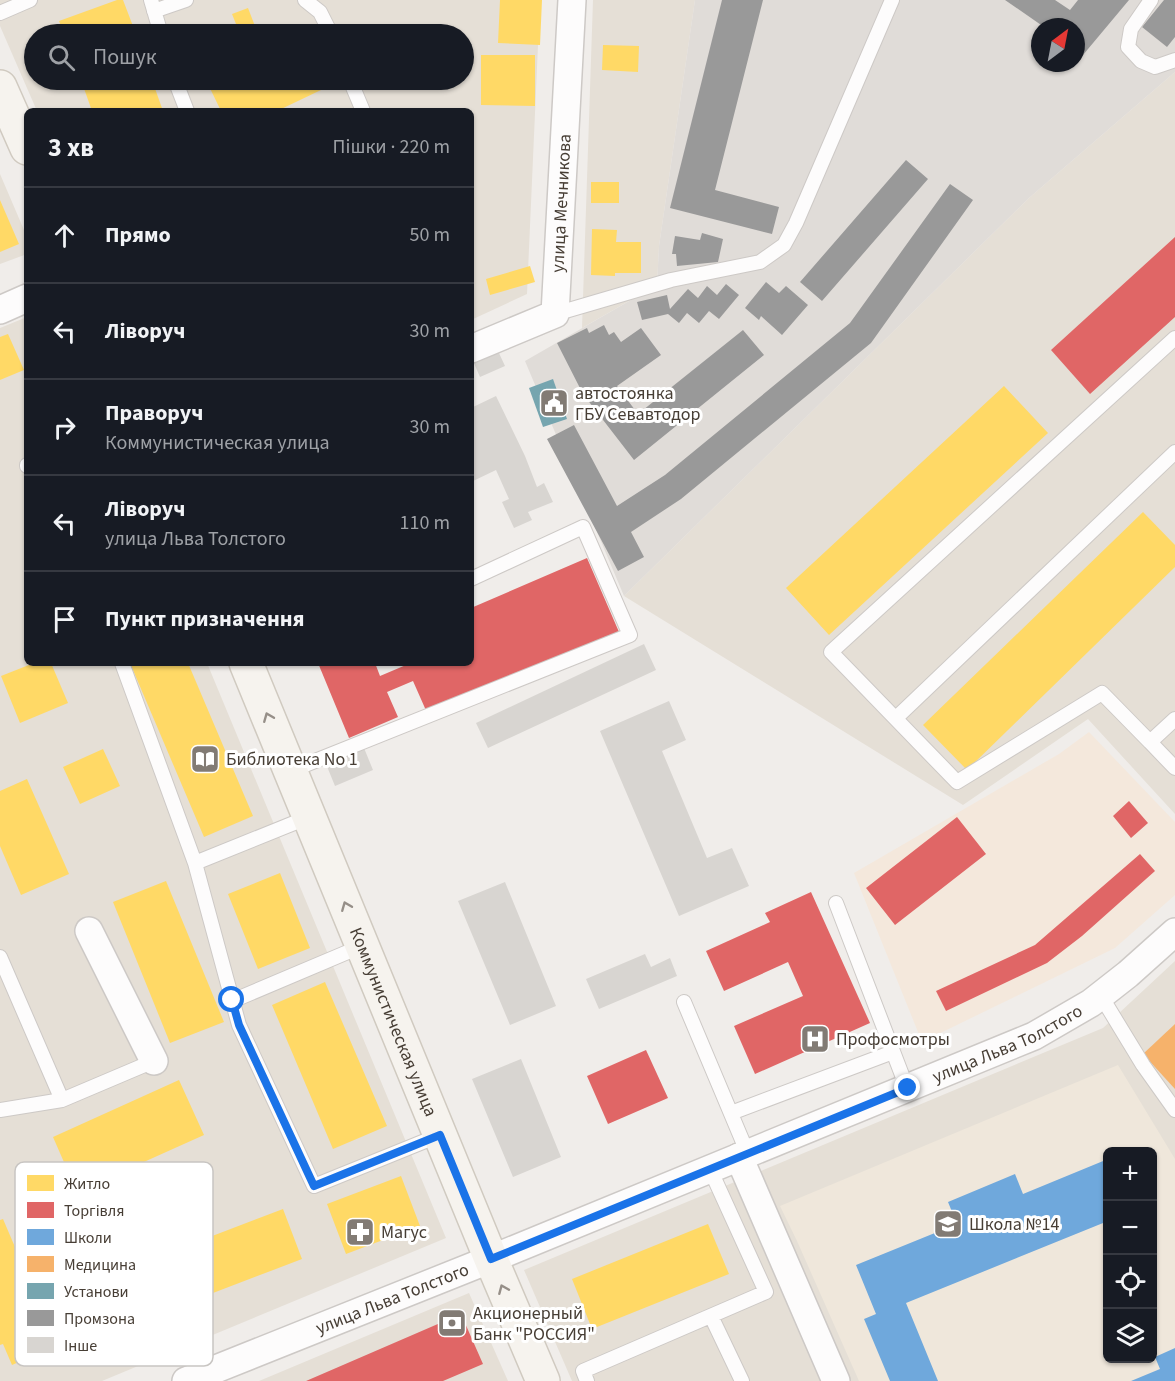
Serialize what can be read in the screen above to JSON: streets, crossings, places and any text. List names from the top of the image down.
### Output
{
  "streets": {
    "street": ["улица Мечникова", "Коммунистическая улица", "улица Льва Толстого"]
  },
  "crossings": [
    ["Коммунистическая улица", "улица Льва Толстого"]
  ],
  "places": {
    "public building": ["автостоянка ГБУ Севавтодор"],
    "library": ["Библиотека No 1"],
    "hospital": ["Профосмотры"],
    "school or university": ["Школа №14"],
    "pharmacy": ["Магус"],
    "bank": ["Акционерный Банк \"РОССИЯ\""]
  },
  "legend": [
    "Житло",
    "Торгівля",
    "Школи",
    "Медицина",
    "Установи",
    "Промзона",
    "Інше"
  ],
  "north": "top right",
  "page": {
    "search": "Пошук",
    "heading": ["3 хв", "Пішки · 220 m"],
    "list": [
      ["Прямо", "50 m"],
      ["Ліворуч", "30 m"],
      ["Праворуч", "Коммунистическая улица", "30 m"],
      ["Ліворуч", "улица Льва Толстого", "110 m"],
      "Пункт призначення"
    ],
    "map_buttons": ["+", "−"]
  }
}
